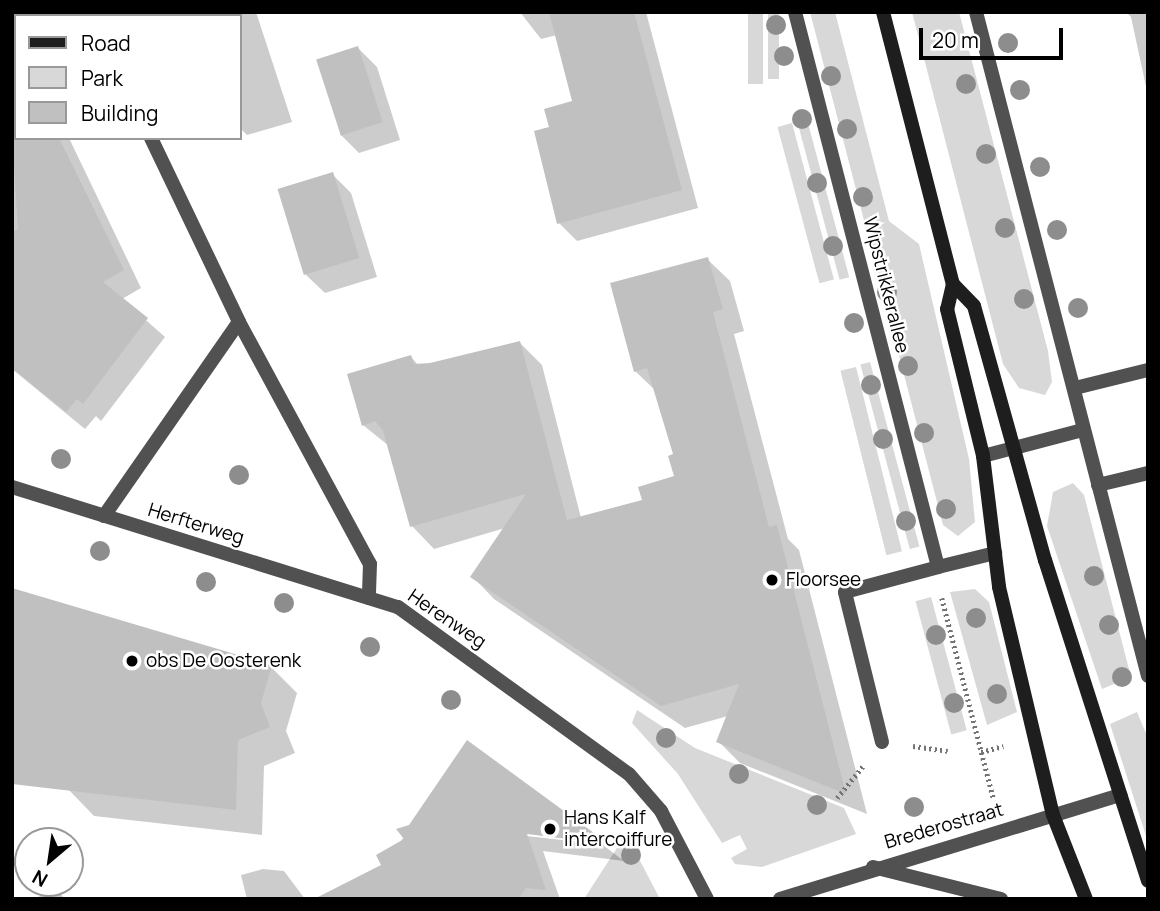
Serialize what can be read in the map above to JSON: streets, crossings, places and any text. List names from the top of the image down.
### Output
{
  "streets": {
    "street": [
      "Wipstrikkerallee",
      "Herfterweg",
      "Herenweg",
      "Brederostraat"
    ]
  },
  "crossings": [
    ["Herfterweg", "Herenweg"]
  ],
  "places": ["Floorsee", "obs De Oosterenk", "Hans Kalf intercoiffure"],
  "legend": ["Road", "Park", "Building"],
  "scale_bar": "20 m",
  "north": "bottom left"
}
